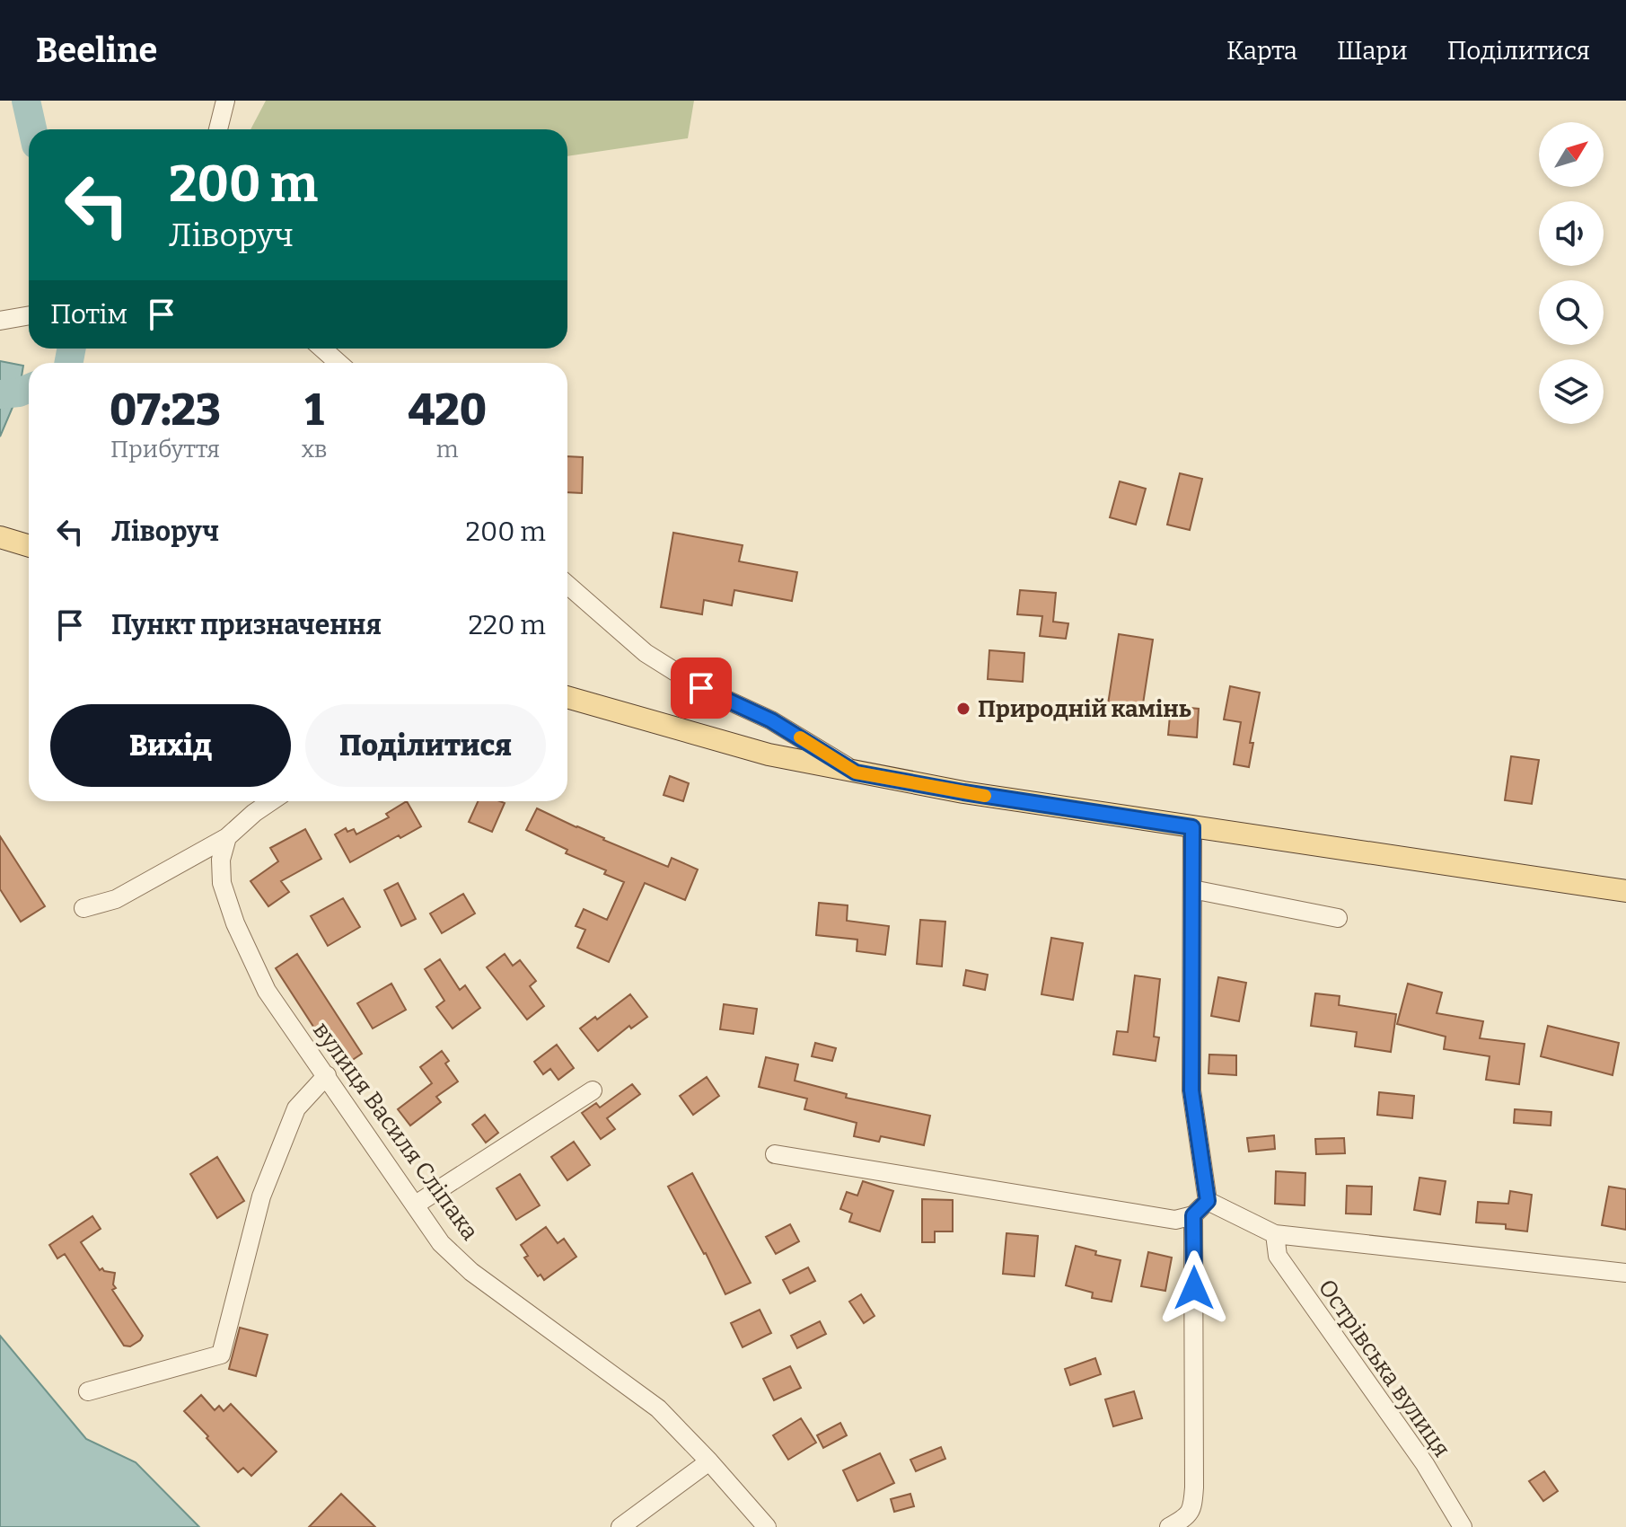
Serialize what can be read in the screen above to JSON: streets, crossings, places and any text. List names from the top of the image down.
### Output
{
  "streets": {
    "street": ["вулиця Василя Сліпака", "Острівська вулиця"]
  },
  "places": ["Природній камінь"],
  "north": "top right",
  "page": {
    "header": "Beeline",
    "nav": ["Карта", "Шари", "Поділитися"],
    "turn": ["200 m", "Ліворуч"],
    "then": "Потім",
    "eta": [
      "07:23",
      "Прибуття",
      "1",
      "хв",
      "420",
      "m"
    ],
    "list": [
      {
        "name": "Ліворуч",
        "value": "200 m"
      },
      {
        "name": "Пункт призначення",
        "value": "220 m"
      }
    ],
    "buttons": ["Вихід", "Поділитися"]
  }
}
